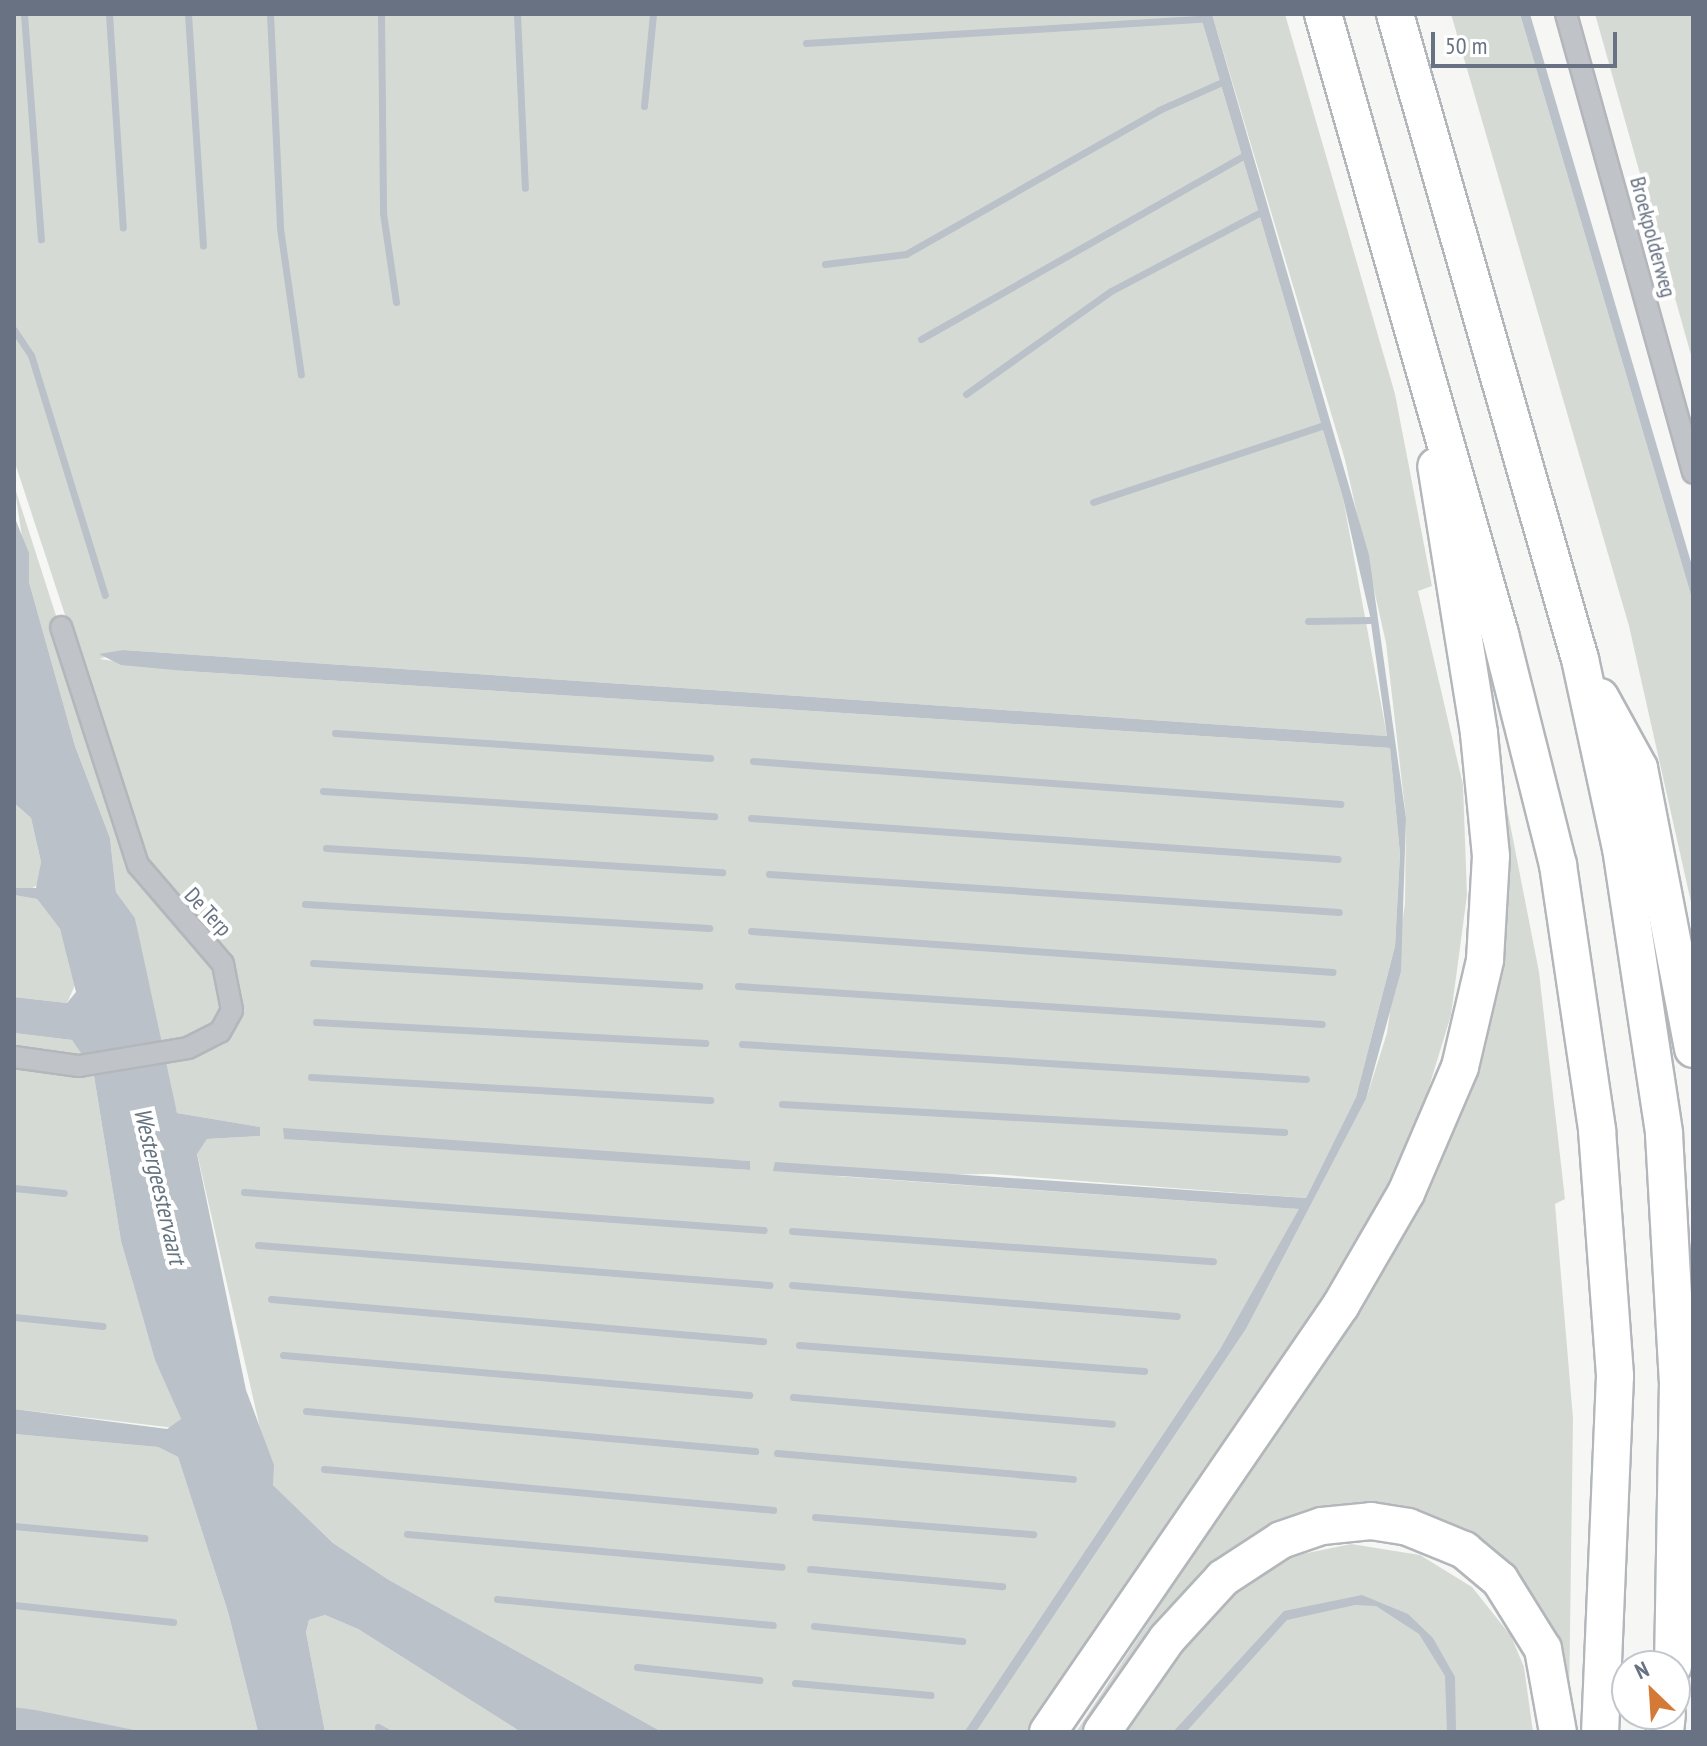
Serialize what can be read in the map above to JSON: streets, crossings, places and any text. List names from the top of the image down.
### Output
{
  "streets": {
    "street": ["Broekpolderweg", "De Terp"]
  },
  "water": ["Westergeestervaart"],
  "scale_bar": "50 m",
  "north": "top left"
}
